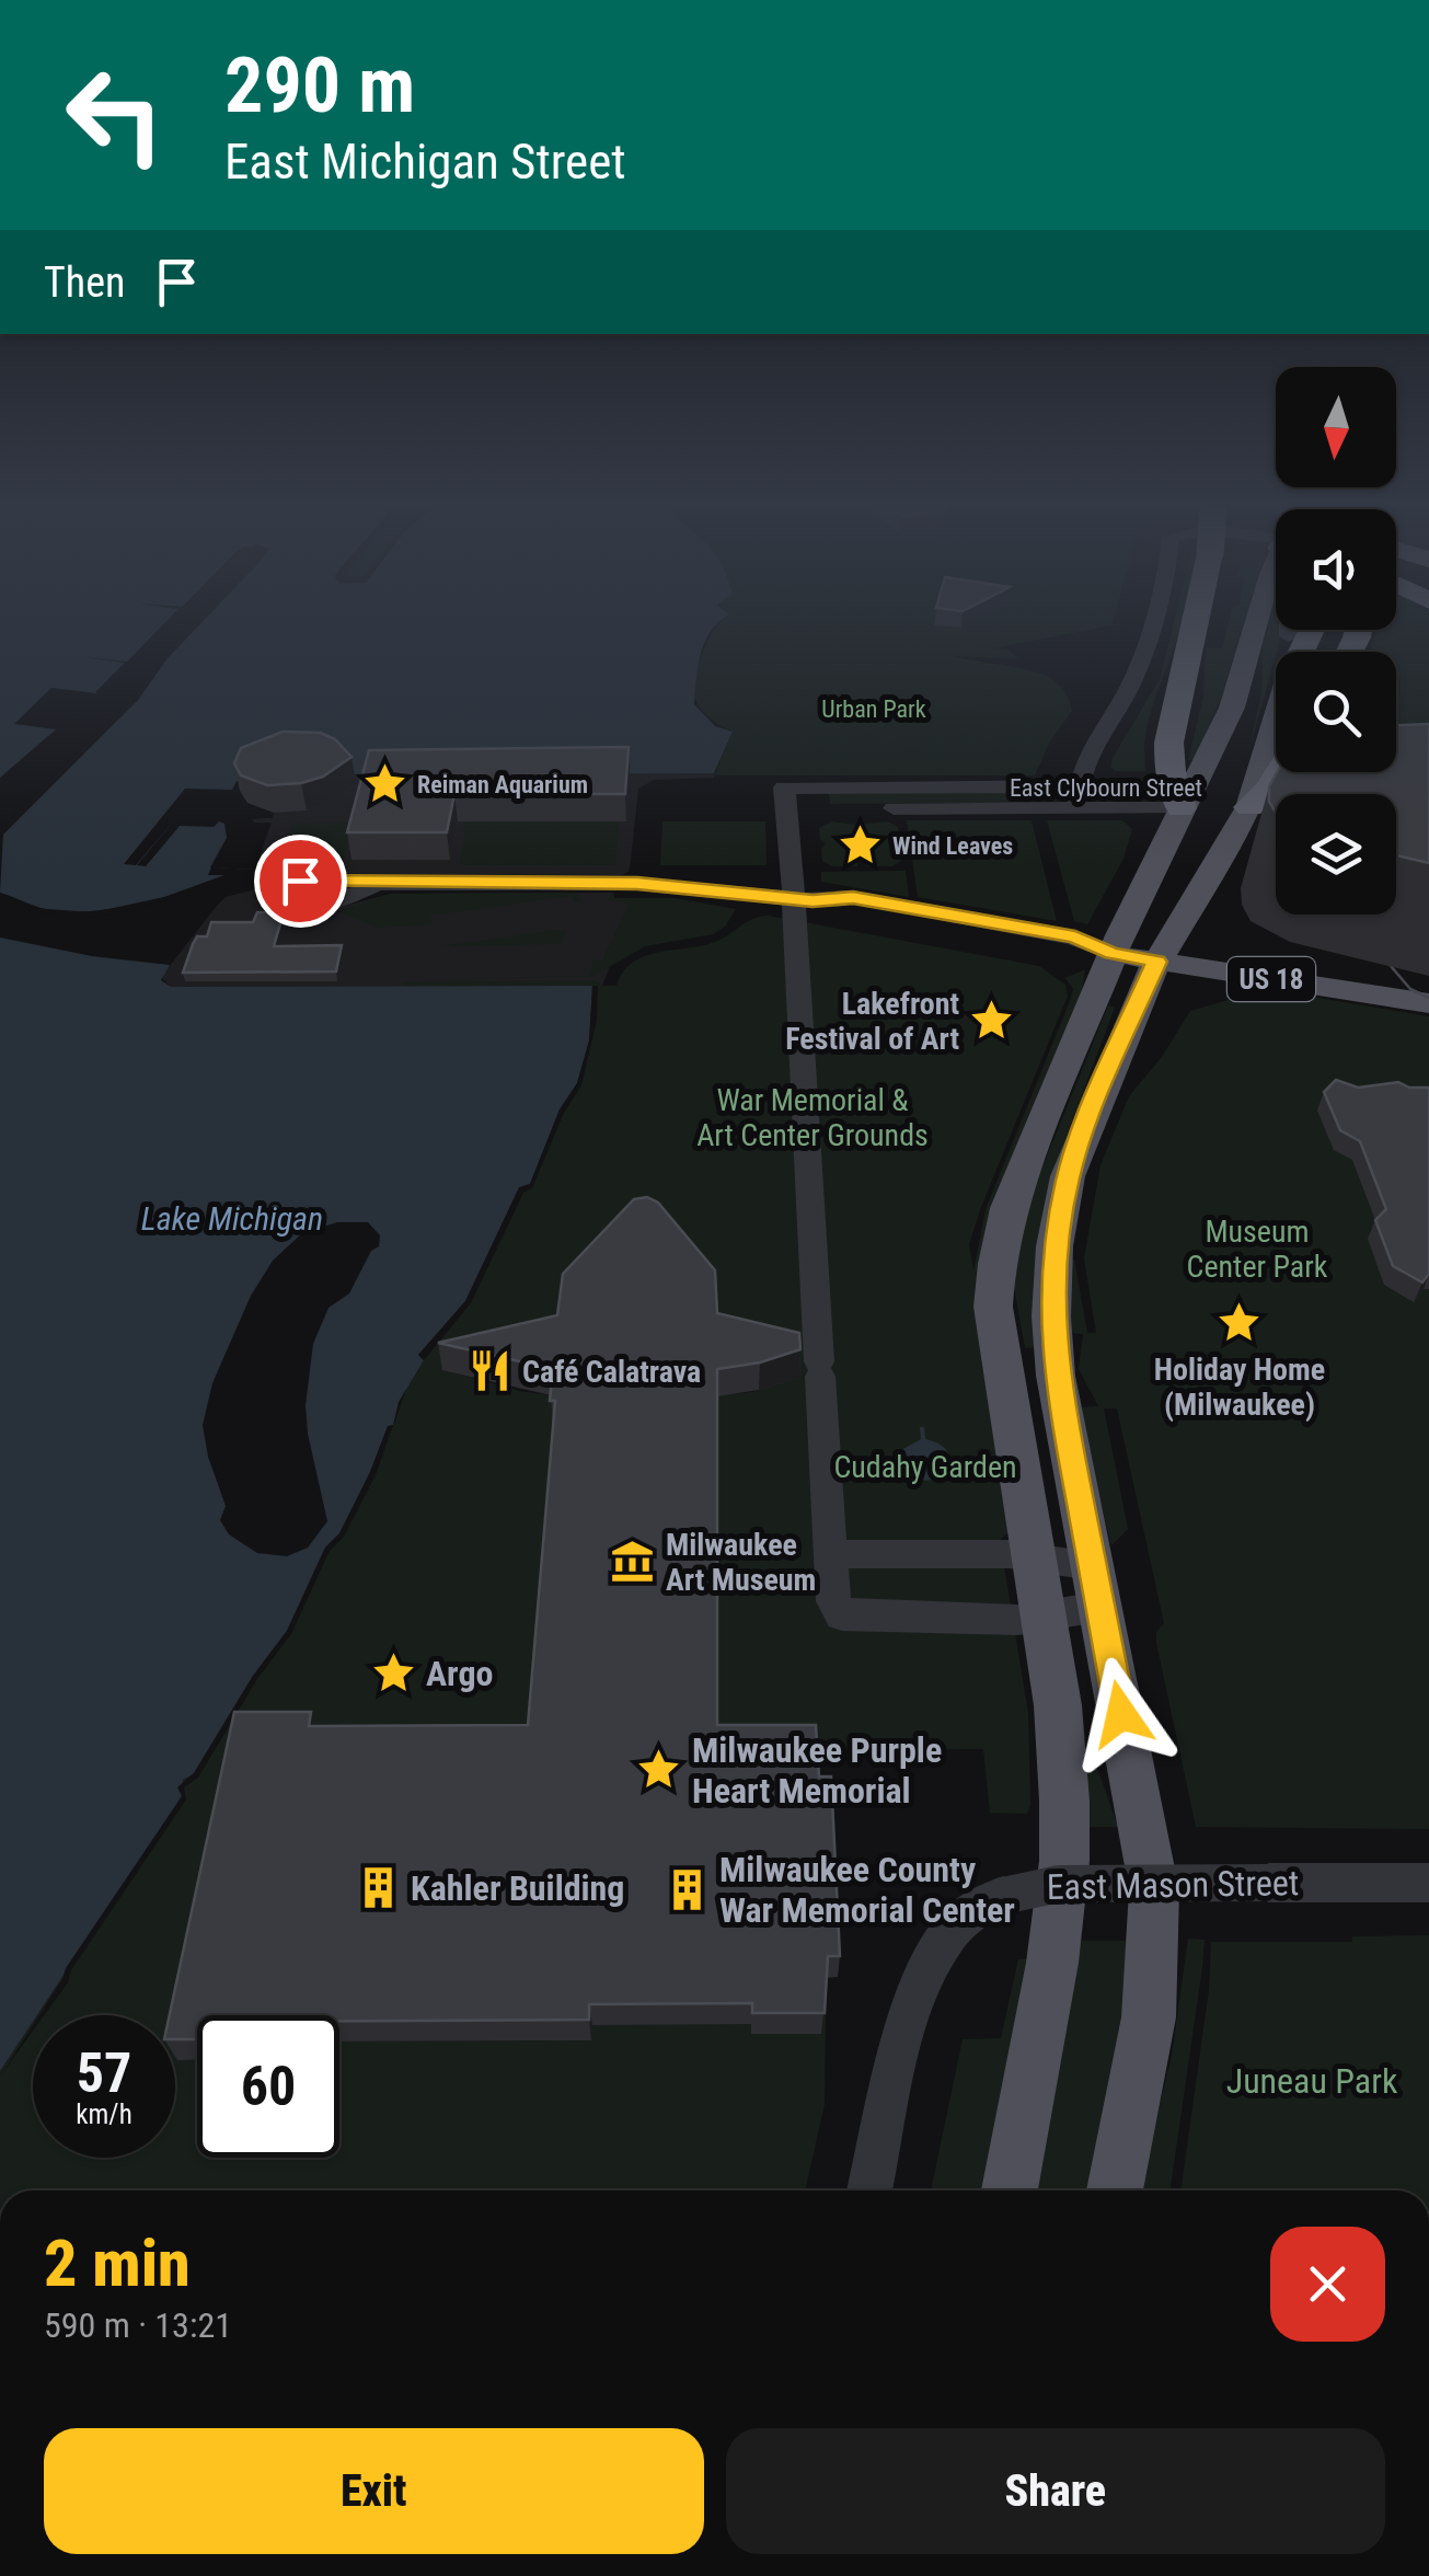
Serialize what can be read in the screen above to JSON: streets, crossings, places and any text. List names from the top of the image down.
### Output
{
  "streets": {
    "main road": ["East Clybourn Street", "US 18"],
    "street": ["East Mason Street"]
  },
  "water": ["Lake Michigan"],
  "parks": [
    "Urban Park",
    "War Memorial & Art Center Grounds",
    "Museum Center Park",
    "Cudahy Garden",
    "Juneau Park"
  ],
  "places": {
    "place": [
      "Reiman Aquarium",
      "Wind Leaves",
      "Lakefront Festival of Art",
      "Holiday Home (Milwaukee)",
      "Argo",
      "Milwaukee Purple Heart Memorial"
    ],
    "restaurant": ["Café Calatrava"],
    "museum": ["Milwaukee Art Museum"],
    "building": ["Kahler Building", "Milwaukee County War Memorial Center"]
  },
  "north": "bottom",
  "page": {
    "turn": ["290 m", "East Michigan Street"],
    "then": "Then",
    "speed": "57 km/h",
    "limit": "60",
    "heading": ["2 min", "590 m · 13:21"],
    "buttons": ["Exit", "Share"]
  }
}
